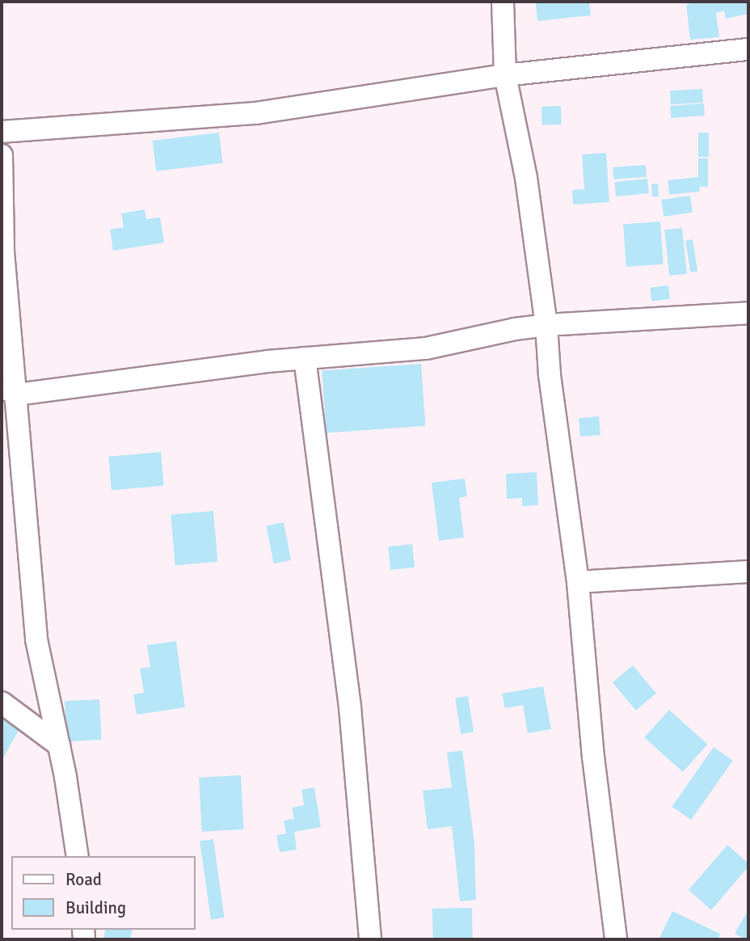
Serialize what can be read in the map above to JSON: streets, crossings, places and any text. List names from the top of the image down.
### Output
{
  "legend": ["Road", "Building"]
}
